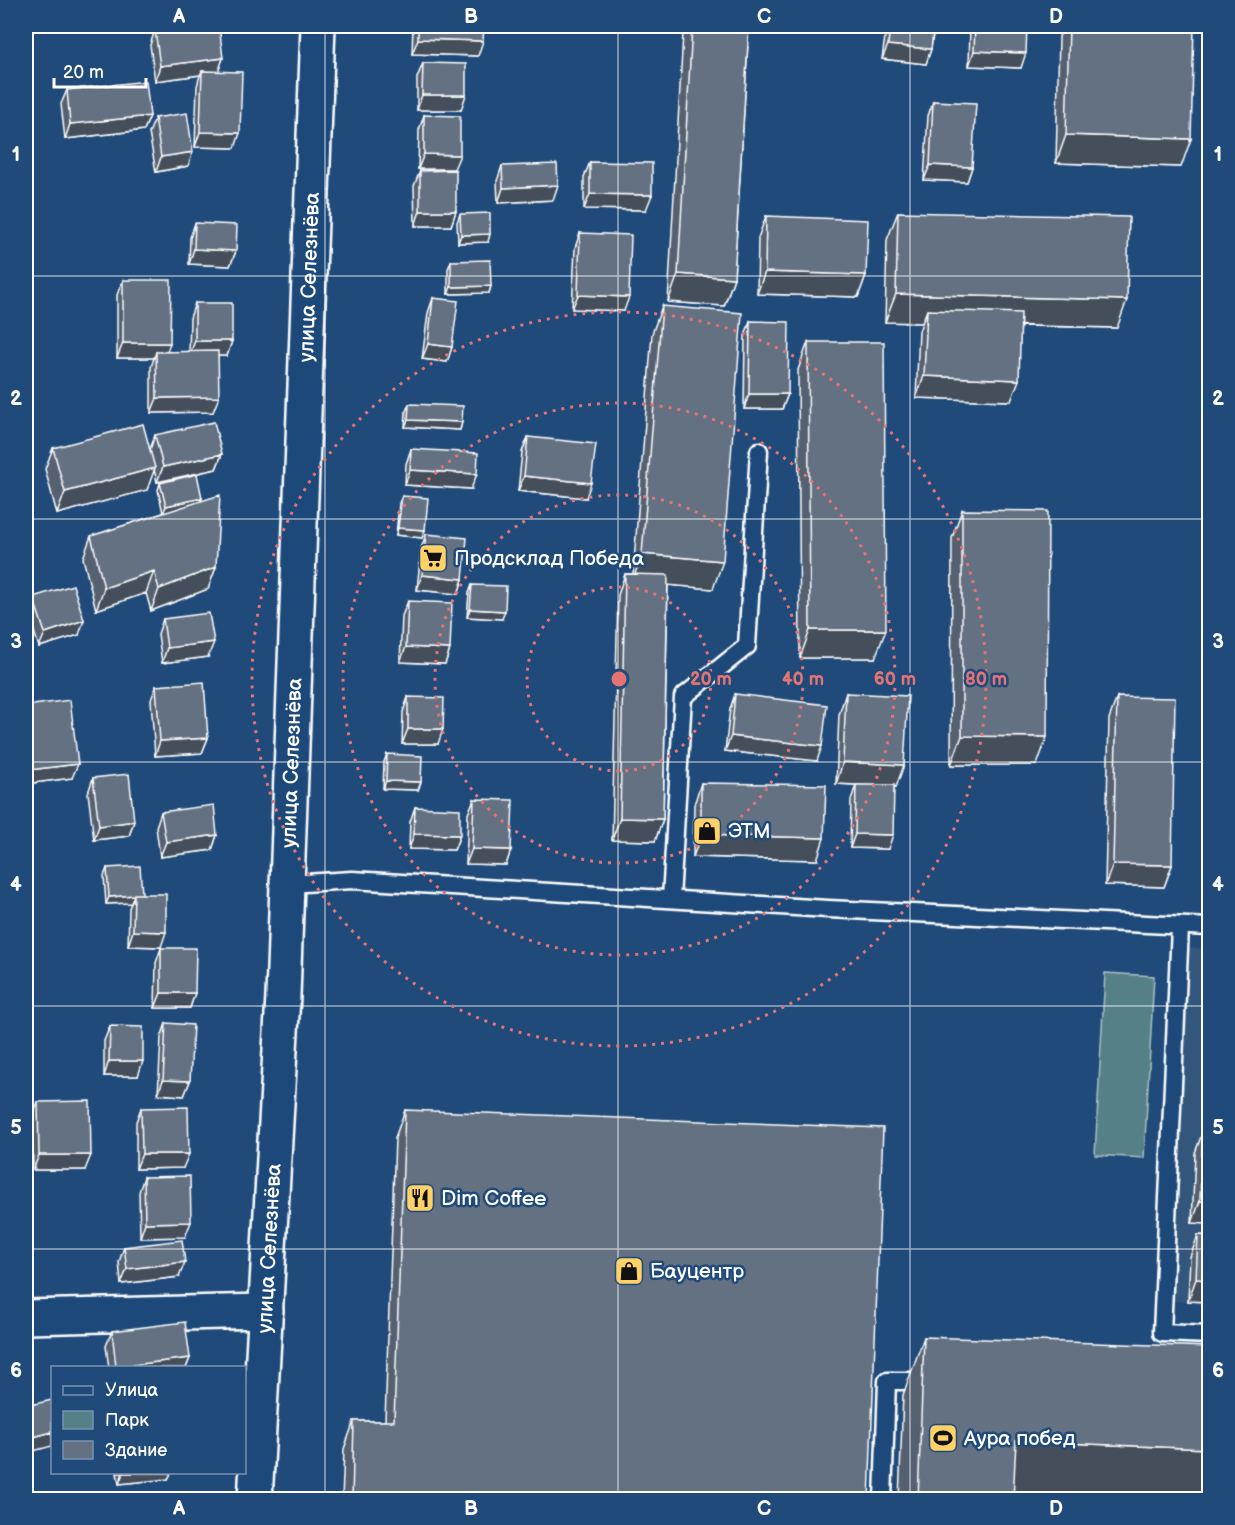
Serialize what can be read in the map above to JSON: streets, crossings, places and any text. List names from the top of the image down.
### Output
{
  "streets": {
    "street": ["улица Селезнёва"]
  },
  "places": {
    "supermarket": ["Продсклад Победа"],
    "shop": ["ЭТМ", "Бауцентр"],
    "restaurant": ["Dim Coffee"],
    "sports": ["Аура побед"]
  },
  "legend": ["Улица", "Парк", "Здание"],
  "scale_bar": "20 m",
  "grid": {
    "columns": [
      "A",
      "B",
      "C",
      "D"
    ],
    "rows": [
      "1",
      "2",
      "3",
      "4",
      "5",
      "6"
    ]
  },
  "rings": [
    "20 m",
    "40 m",
    "60 m",
    "80 m"
  ]
}
